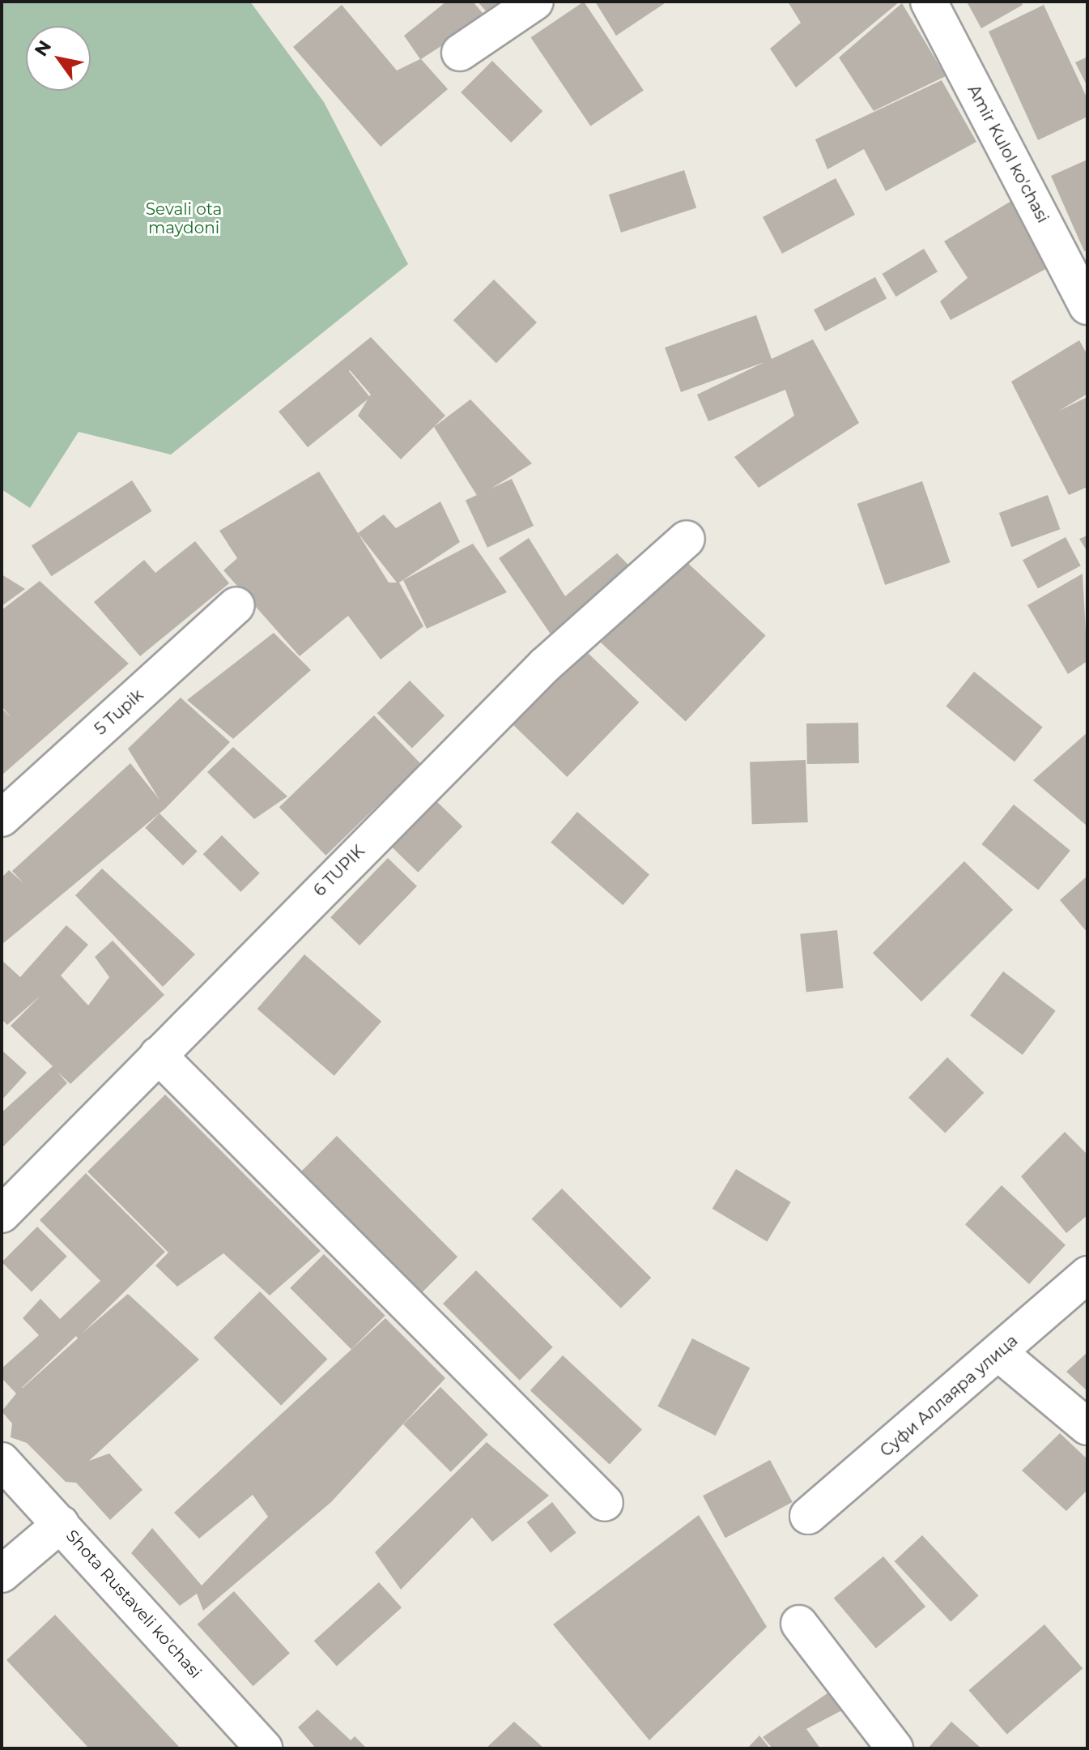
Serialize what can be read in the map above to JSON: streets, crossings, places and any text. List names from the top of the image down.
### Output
{
  "streets": {
    "street": [
      "Amir Kulol ko'chasi",
      "5 Tupik",
      "6 TUPIK",
      "Суфи Аллаяра улица",
      "Shota Rustaveli ko'chasi"
    ]
  },
  "parks": ["Sevali ota maydoni"],
  "north": "top left"
}
